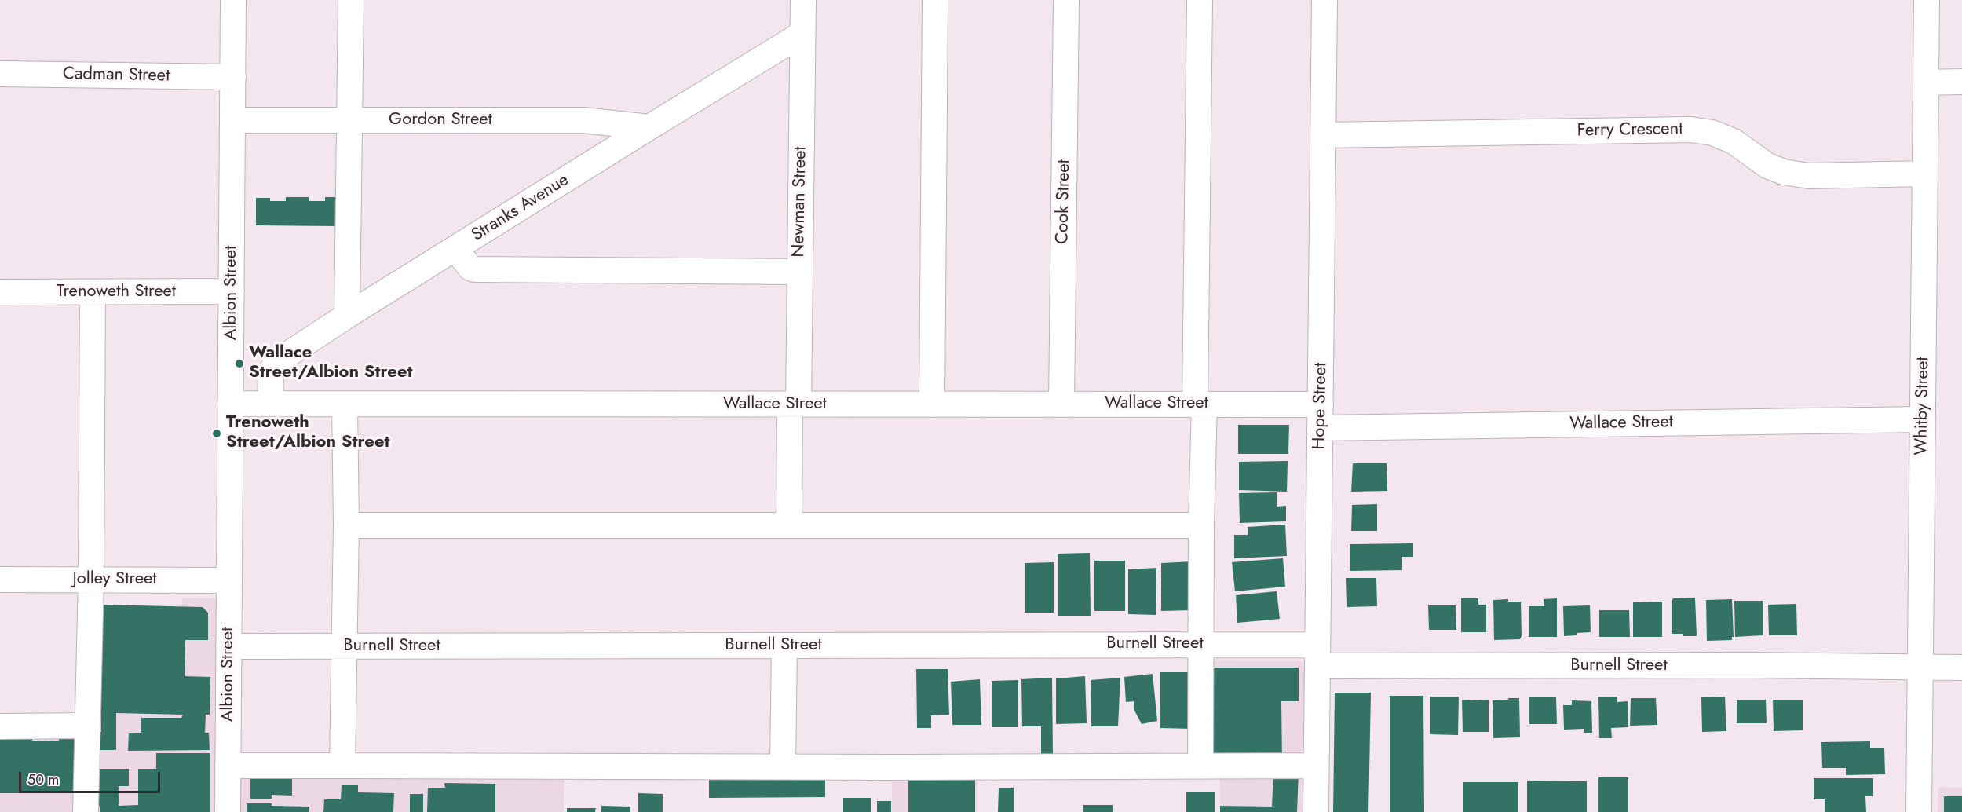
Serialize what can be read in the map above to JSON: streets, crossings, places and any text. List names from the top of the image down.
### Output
{
  "streets": {
    "street": [
      "Cadman Street",
      "Gordon Street",
      "Ferry Crescent",
      "Newman Street",
      "Cook Street",
      "Stranks Avenue",
      "Trenoweth Street",
      "Albion Street",
      "Wallace Street",
      "Hope Street",
      "Whitby Street",
      "Jolley Street",
      "Burnell Street"
    ]
  },
  "crossings": [
    ["Cadman Street", "Albion Street"],
    ["Gordon Street", "Stranks Avenue"],
    ["Gordon Street", "Albion Street"],
    ["Ferry Crescent", "Hope Street"],
    ["Ferry Crescent", "Whitby Street"],
    ["Newman Street", "Stranks Avenue"],
    ["Newman Street", "Wallace Street"],
    ["Cook Street", "Wallace Street"],
    ["Stranks Avenue", "Wallace Street"],
    ["Trenoweth Street", "Albion Street"],
    ["Albion Street", "Wallace Street"],
    ["Albion Street", "Jolley Street"],
    ["Albion Street", "Burnell Street"],
    ["Wallace Street", "Hope Street"],
    ["Wallace Street", "Whitby Street"],
    ["Hope Street", "Burnell Street"],
    ["Whitby Street", "Burnell Street"]
  ],
  "places": ["Wallace Street/Albion Street", "Trenoweth Street/Albion Street"],
  "scale_bar": "50 m"
}
